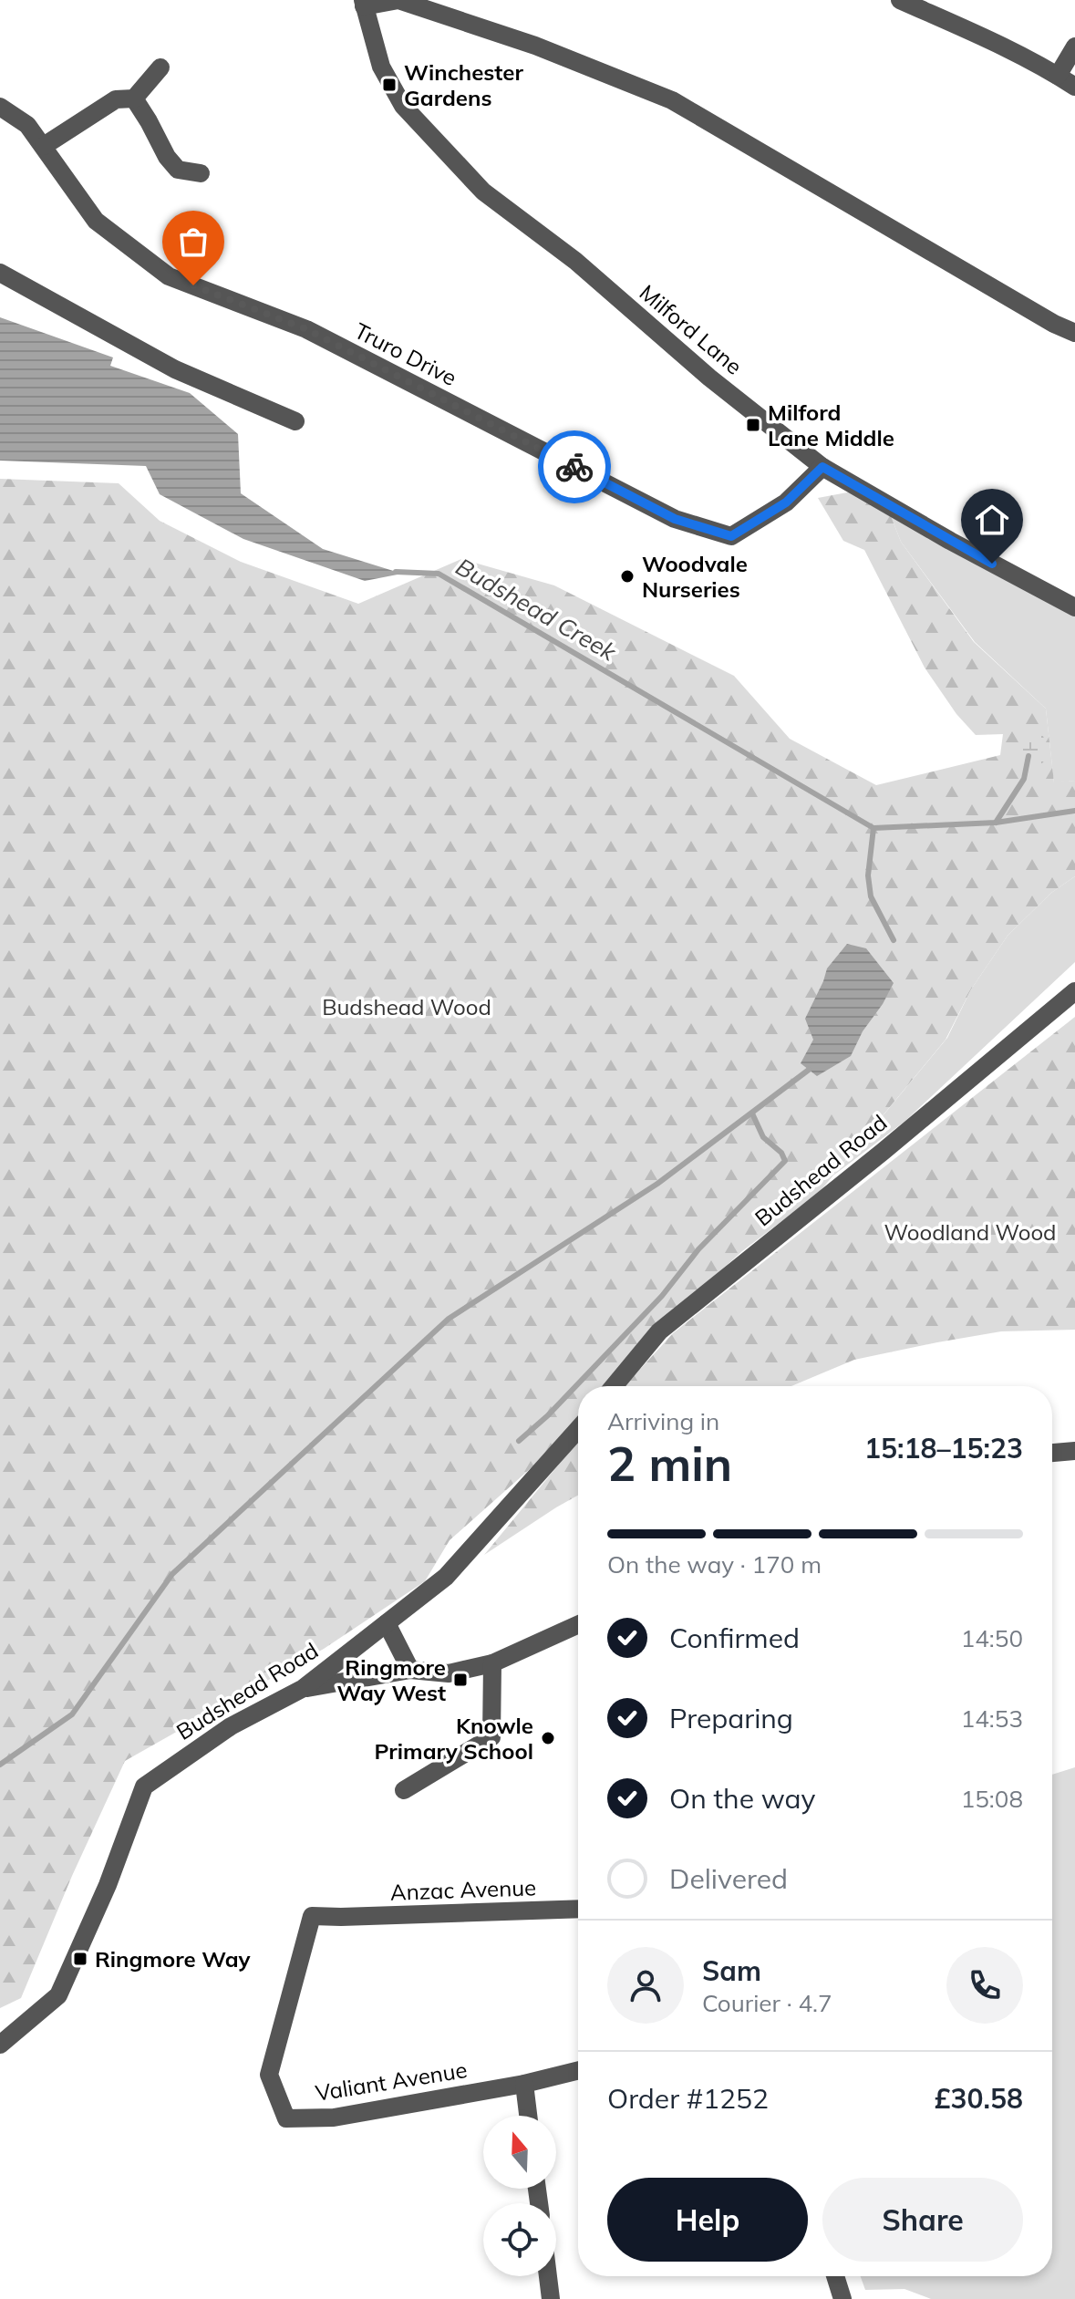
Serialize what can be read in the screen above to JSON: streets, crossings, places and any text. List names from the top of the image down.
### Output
{
  "streets": {
    "street": [
      "Milford Lane",
      "Truro Drive",
      "Budshead Road",
      "Anzac Avenue",
      "Valiant Avenue"
    ]
  },
  "crossings": [
    ["Milford Lane", "Truro Drive"],
    ["Anzac Avenue", "Valiant Avenue"]
  ],
  "water": ["Budshead Creek"],
  "parks": ["Budshead Wood", "Woodland Wood"],
  "places": {
    "transit": [
      "Winchester Gardens",
      "Milford Lane Middle",
      "Ringmore Way West",
      "Ringmore Way"
    ],
    "other": ["Woodvale Nurseries", "Knowle Primary School"]
  },
  "north": "top",
  "page": {
    "heading": ["2 min", "Arriving in", "15:18–15:23"],
    "panel": [
      "Sam",
      "Courier · 4.7",
      "Order #1252",
      "£30.58"
    ],
    "bar": "On the way · 170 m",
    "list": [
      ["Confirmed", "14:50"],
      ["Preparing", "14:53"],
      ["On the way", "15:08"],
      "Delivered"
    ],
    "buttons": ["Help", "Share"]
  }
}
